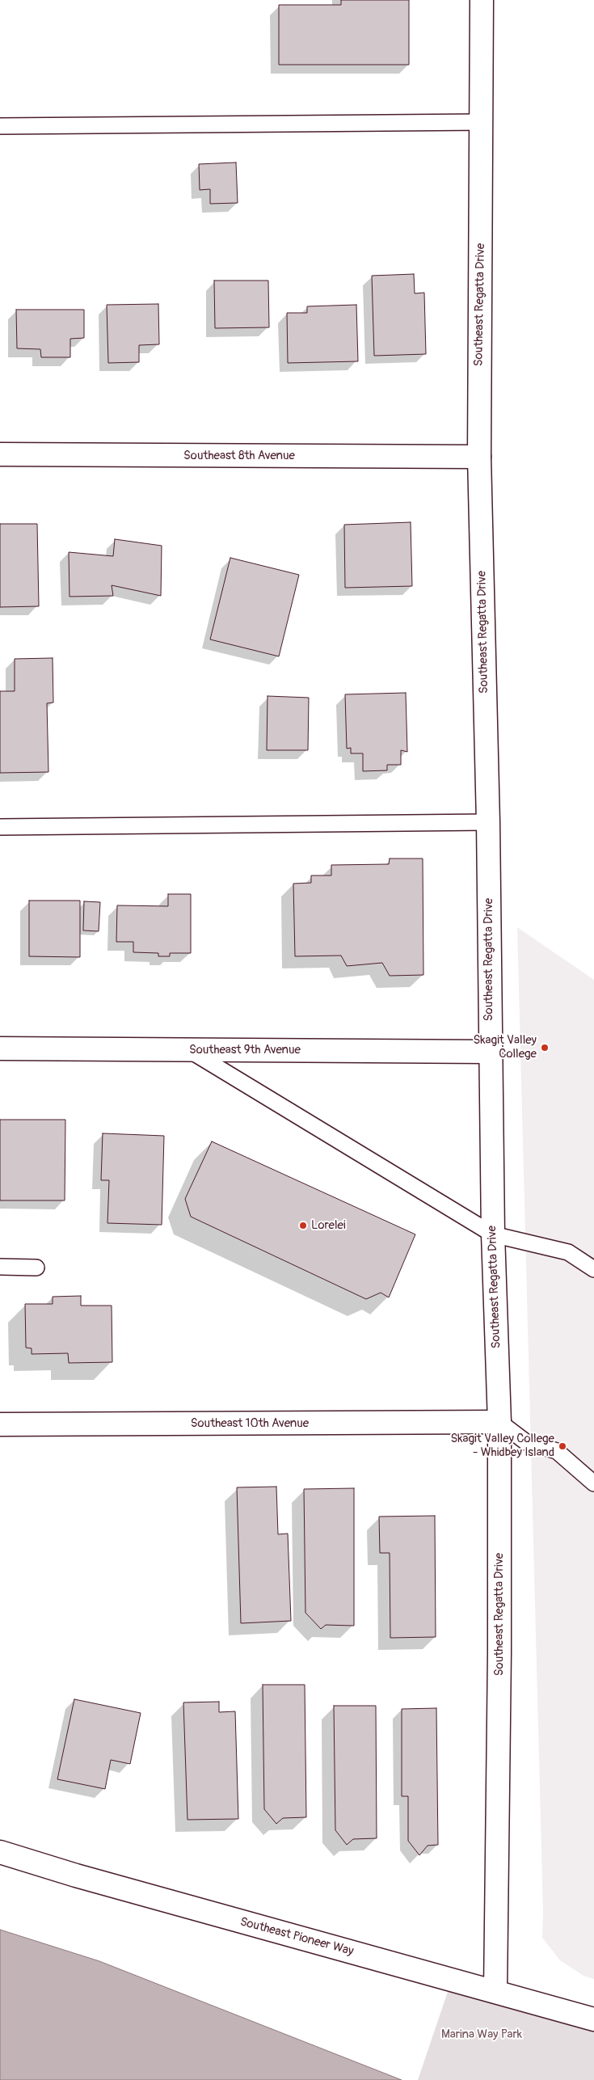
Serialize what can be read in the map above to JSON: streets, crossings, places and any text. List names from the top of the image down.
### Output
{
  "streets": {
    "main road": [
      "Southeast Regatta Drive",
      "Southeast 8th Avenue",
      "Southeast 9th Avenue",
      "Southeast 10th Avenue",
      "Southeast Pioneer Way"
    ]
  },
  "crossings": [
    ["Southeast Regatta Drive", "Southeast 8th Avenue"],
    ["Southeast Regatta Drive", "Southeast 9th Avenue"],
    ["Southeast Regatta Drive", "Southeast 10th Avenue"],
    ["Southeast Regatta Drive", "Southeast Pioneer Way"]
  ],
  "parks": ["Marina Way Park"],
  "places": ["Skagit Valley College", "Lorelei", "Skagit Valley College - Whidbey Island"]
}
